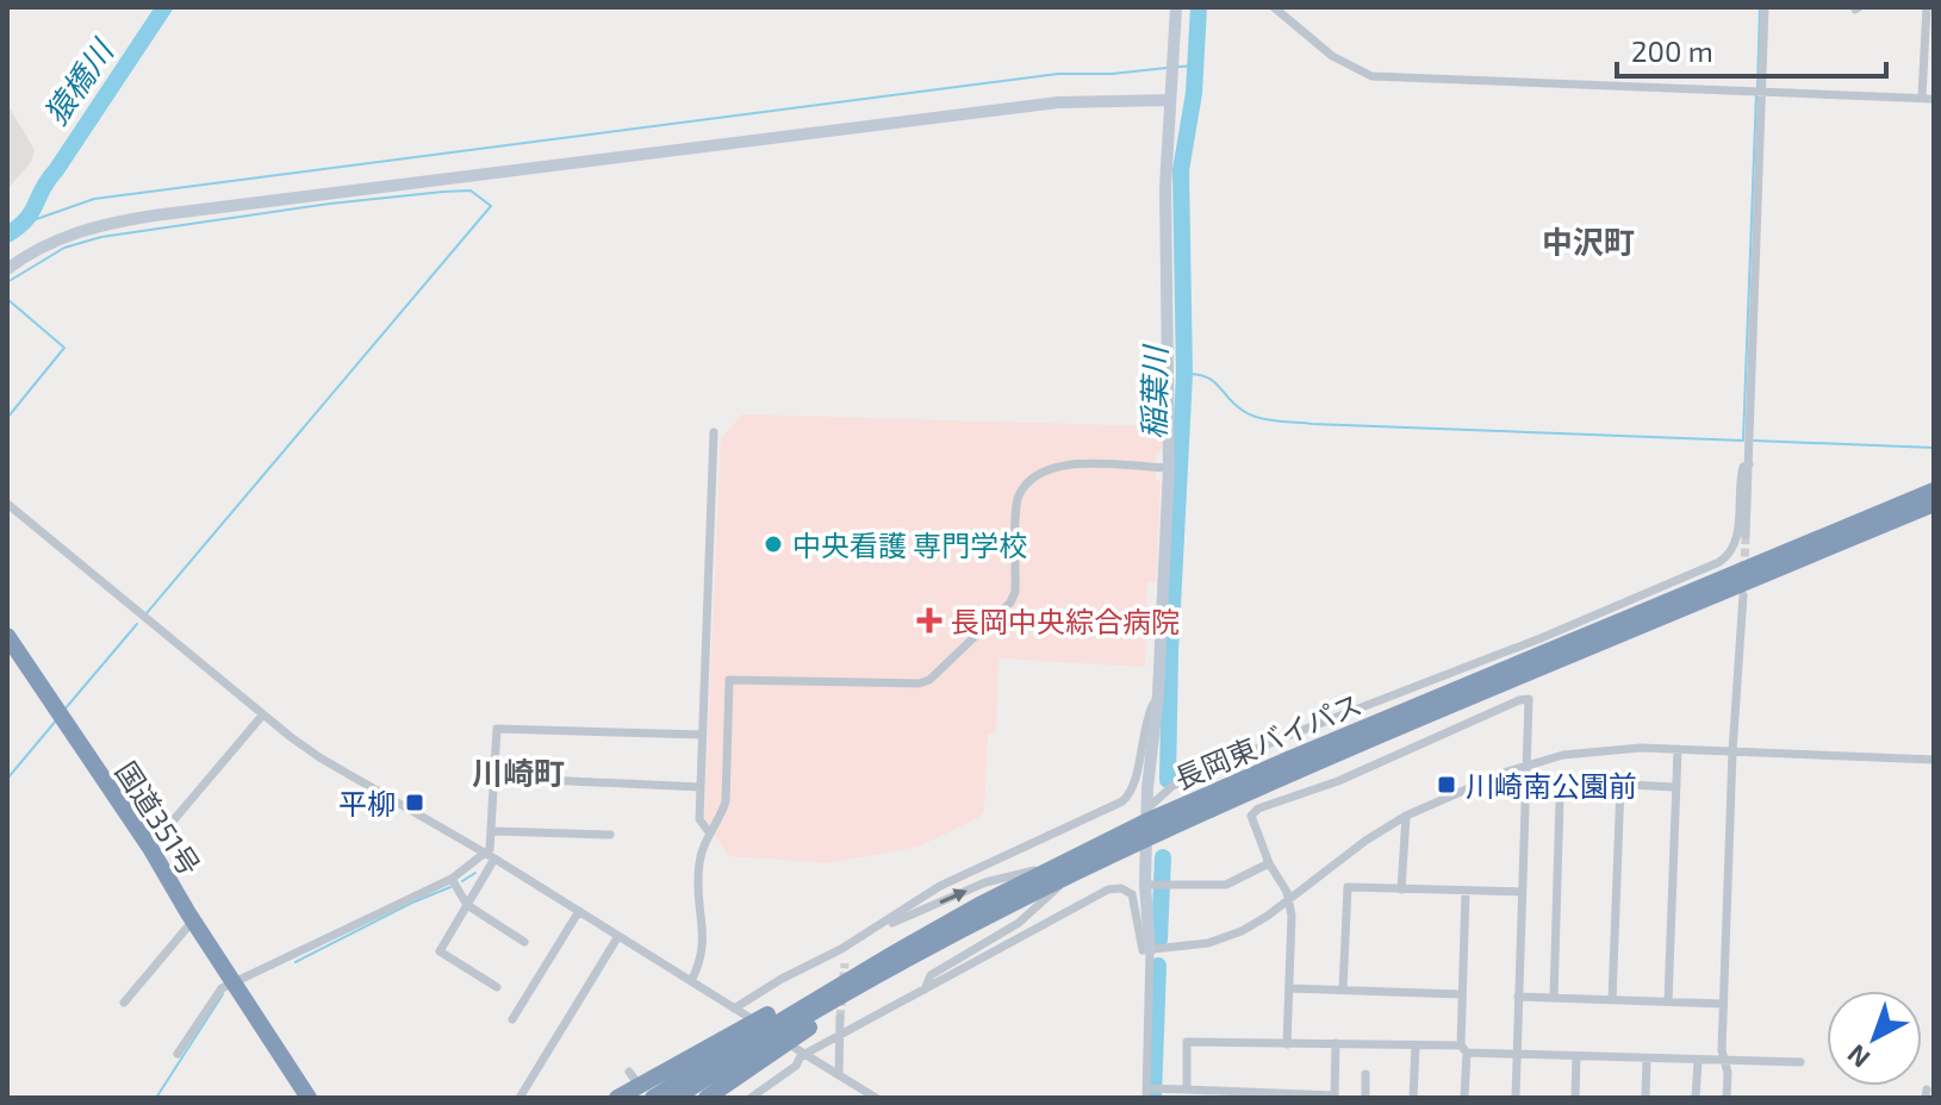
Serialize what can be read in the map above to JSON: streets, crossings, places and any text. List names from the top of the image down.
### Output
{
  "streets": {
    "highway": ["長岡東バイパス", "国道351号"]
  },
  "districts": ["中沢町", "川崎町"],
  "water": ["猿橋川", "稲葉川"],
  "places": {
    "other": ["中央看護 専門学校"],
    "health": ["長岡中央綜合病院"],
    "transit": ["川崎南公園前", "平柳"]
  },
  "scale_bar": "200 m",
  "north": "bottom left"
}
